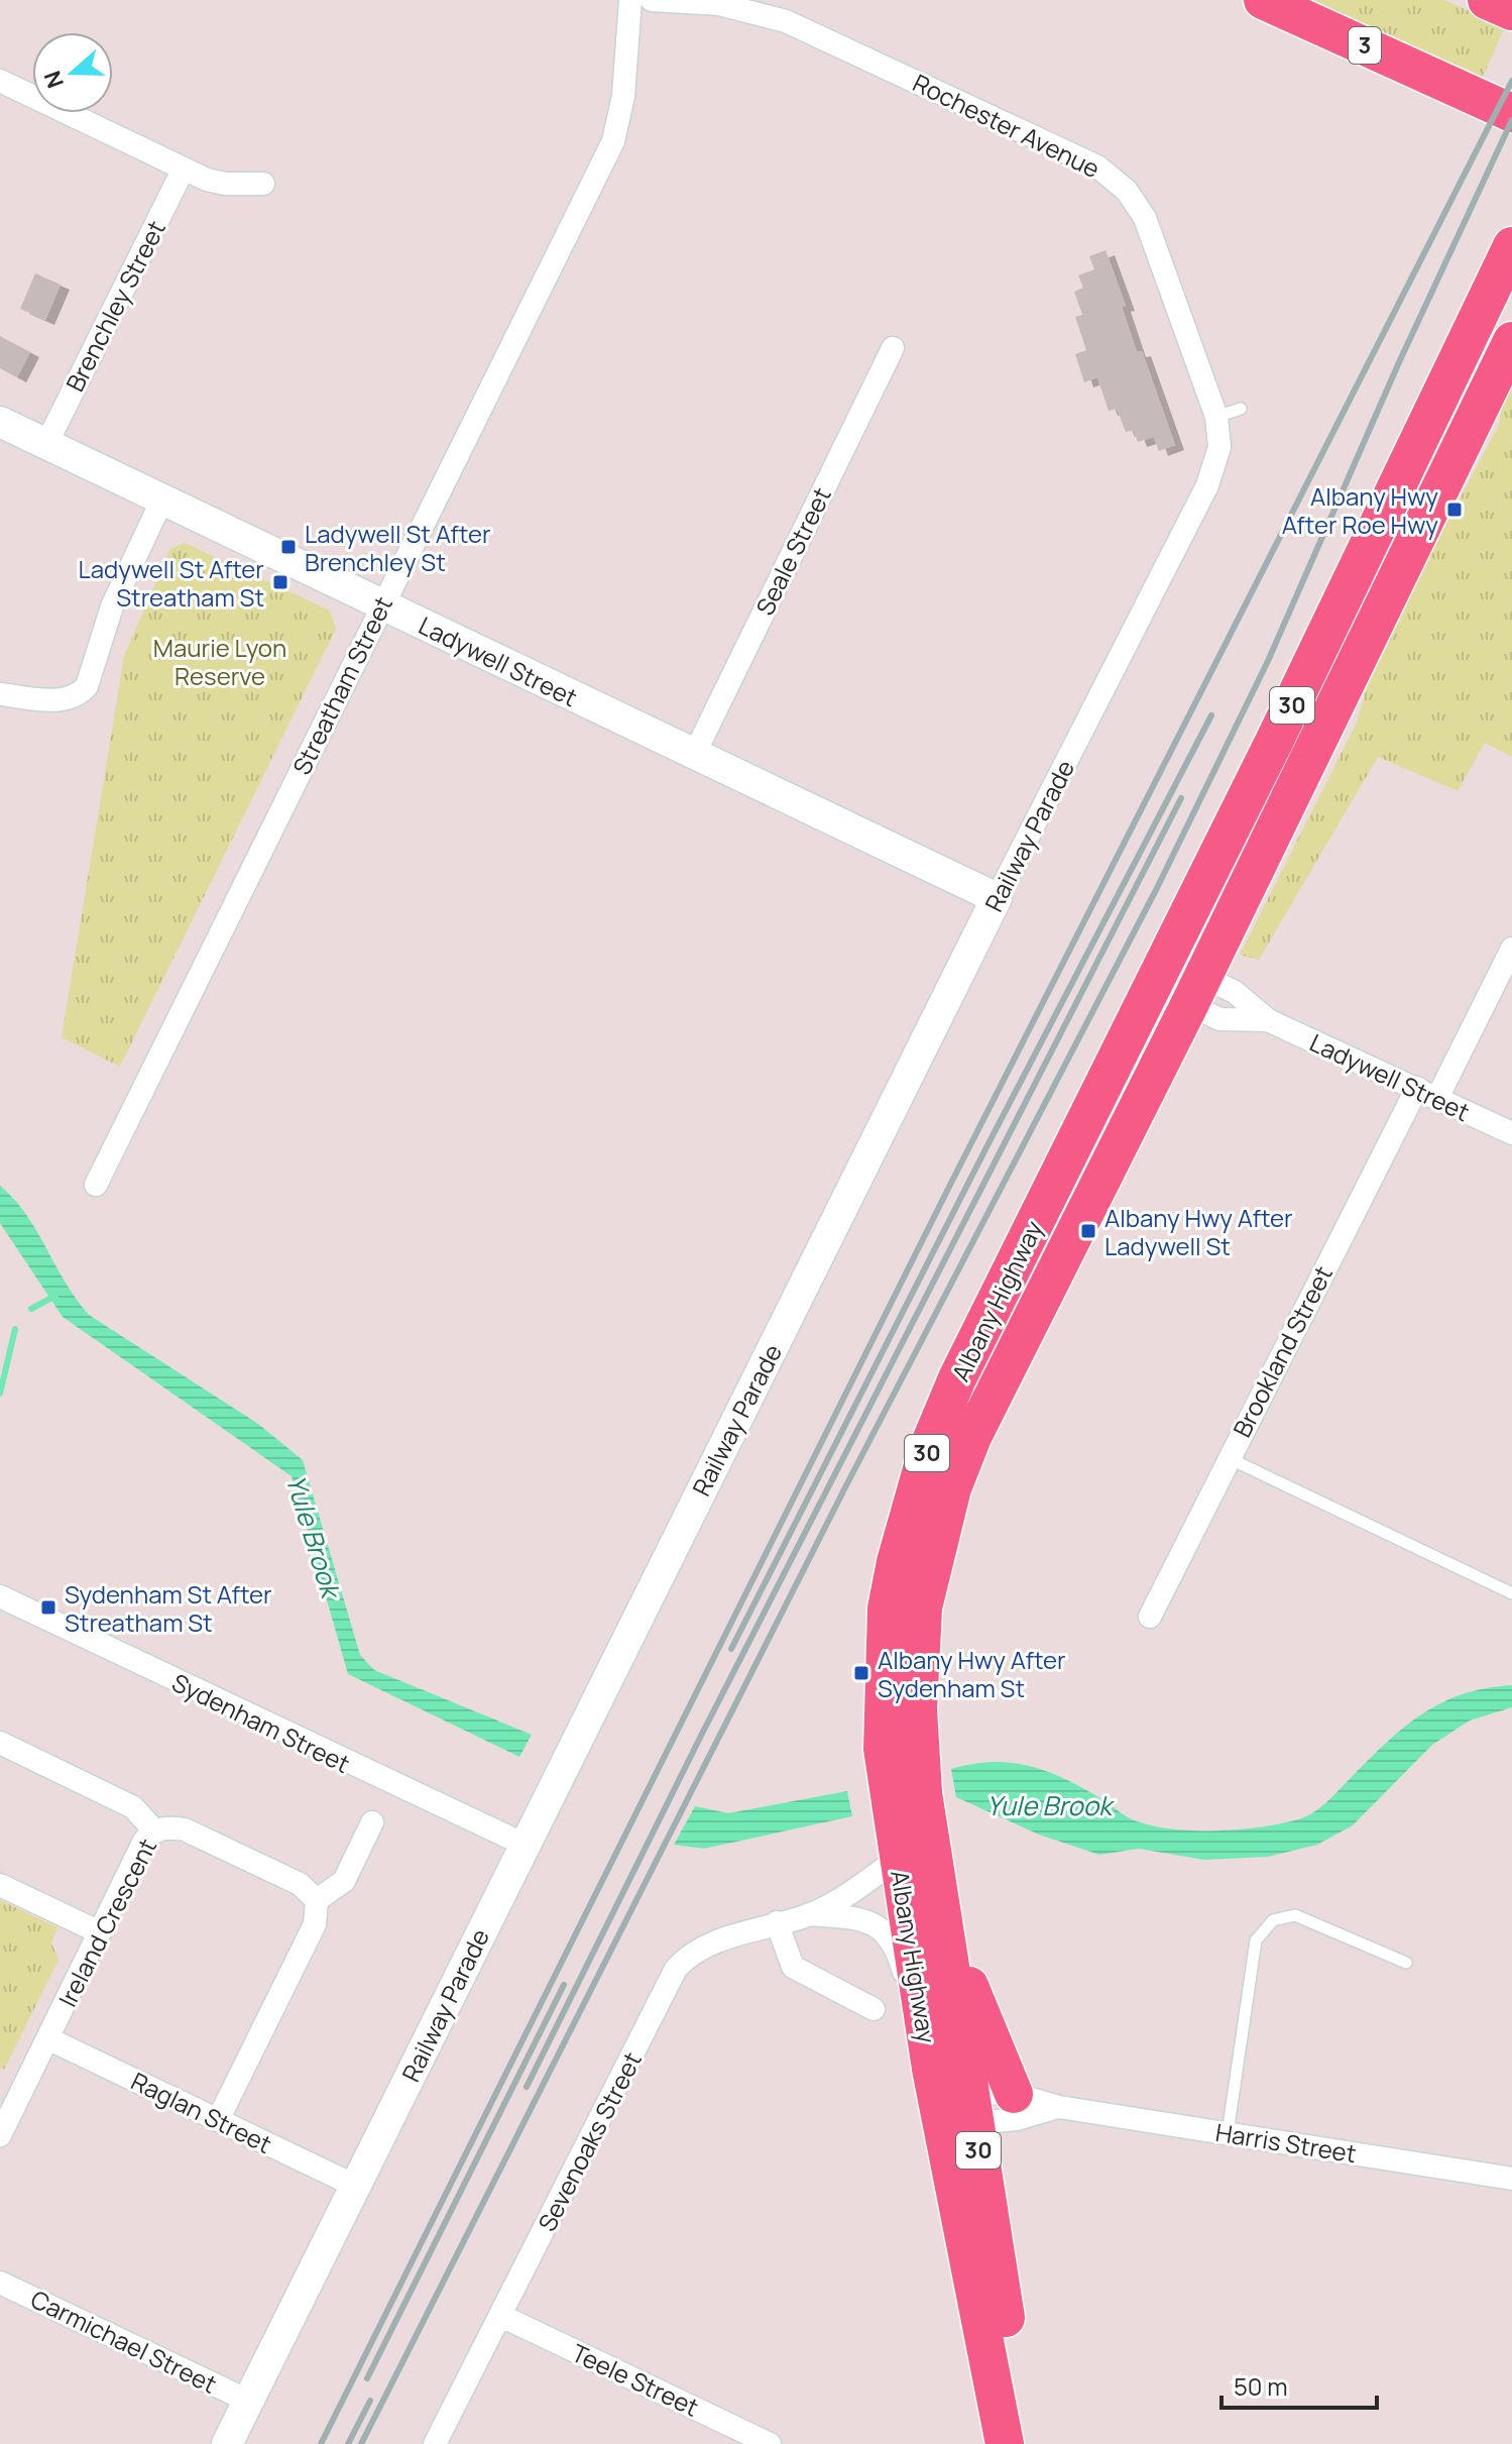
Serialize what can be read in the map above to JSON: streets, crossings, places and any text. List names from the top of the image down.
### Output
{
  "streets": {
    "highway": ["3", "30", "Albany Highway"],
    "street": [
      "Rochester Avenue",
      "Brenchley Street",
      "Seale Street",
      "Ladywell Street",
      "Streatham Street",
      "Railway Parade",
      "Brookland Street",
      "Sydenham Street",
      "Ireland Crescent",
      "Raglan Street",
      "Sevenoaks Street",
      "Harris Street",
      "Carmichael Street",
      "Teele Street"
    ]
  },
  "crossings": [
    ["Rochester Avenue", "Railway Parade"],
    ["Brenchley Street", "Ladywell Street"],
    ["Seale Street", "Ladywell Street"],
    ["Ladywell Street", "Streatham Street"],
    ["Ladywell Street", "Railway Parade"],
    ["Ladywell Street", "Albany Highway"],
    ["Ladywell Street", "Brookland Street"],
    ["Railway Parade", "Sydenham Street"],
    ["Railway Parade", "Raglan Street"],
    ["Railway Parade", "Carmichael Street"],
    ["Albany Highway", "Sevenoaks Street"],
    ["Albany Highway", "Harris Street"],
    ["Ireland Crescent", "Raglan Street"],
    ["Sevenoaks Street", "Harris Street"],
    ["Sevenoaks Street", "Teele Street"]
  ],
  "water": ["Yule Brook"],
  "parks": ["Maurie Lyon Reserve"],
  "places": {
    "transit": [
      "Albany Hwy After Roe Hwy",
      "Ladywell St After Brenchley St",
      "Ladywell St After Streatham St",
      "Albany Hwy After Ladywell St",
      "Sydenham St After Streatham St",
      "Albany Hwy After Sydenham St"
    ]
  },
  "scale_bar": "50 m",
  "north": "left"
}
